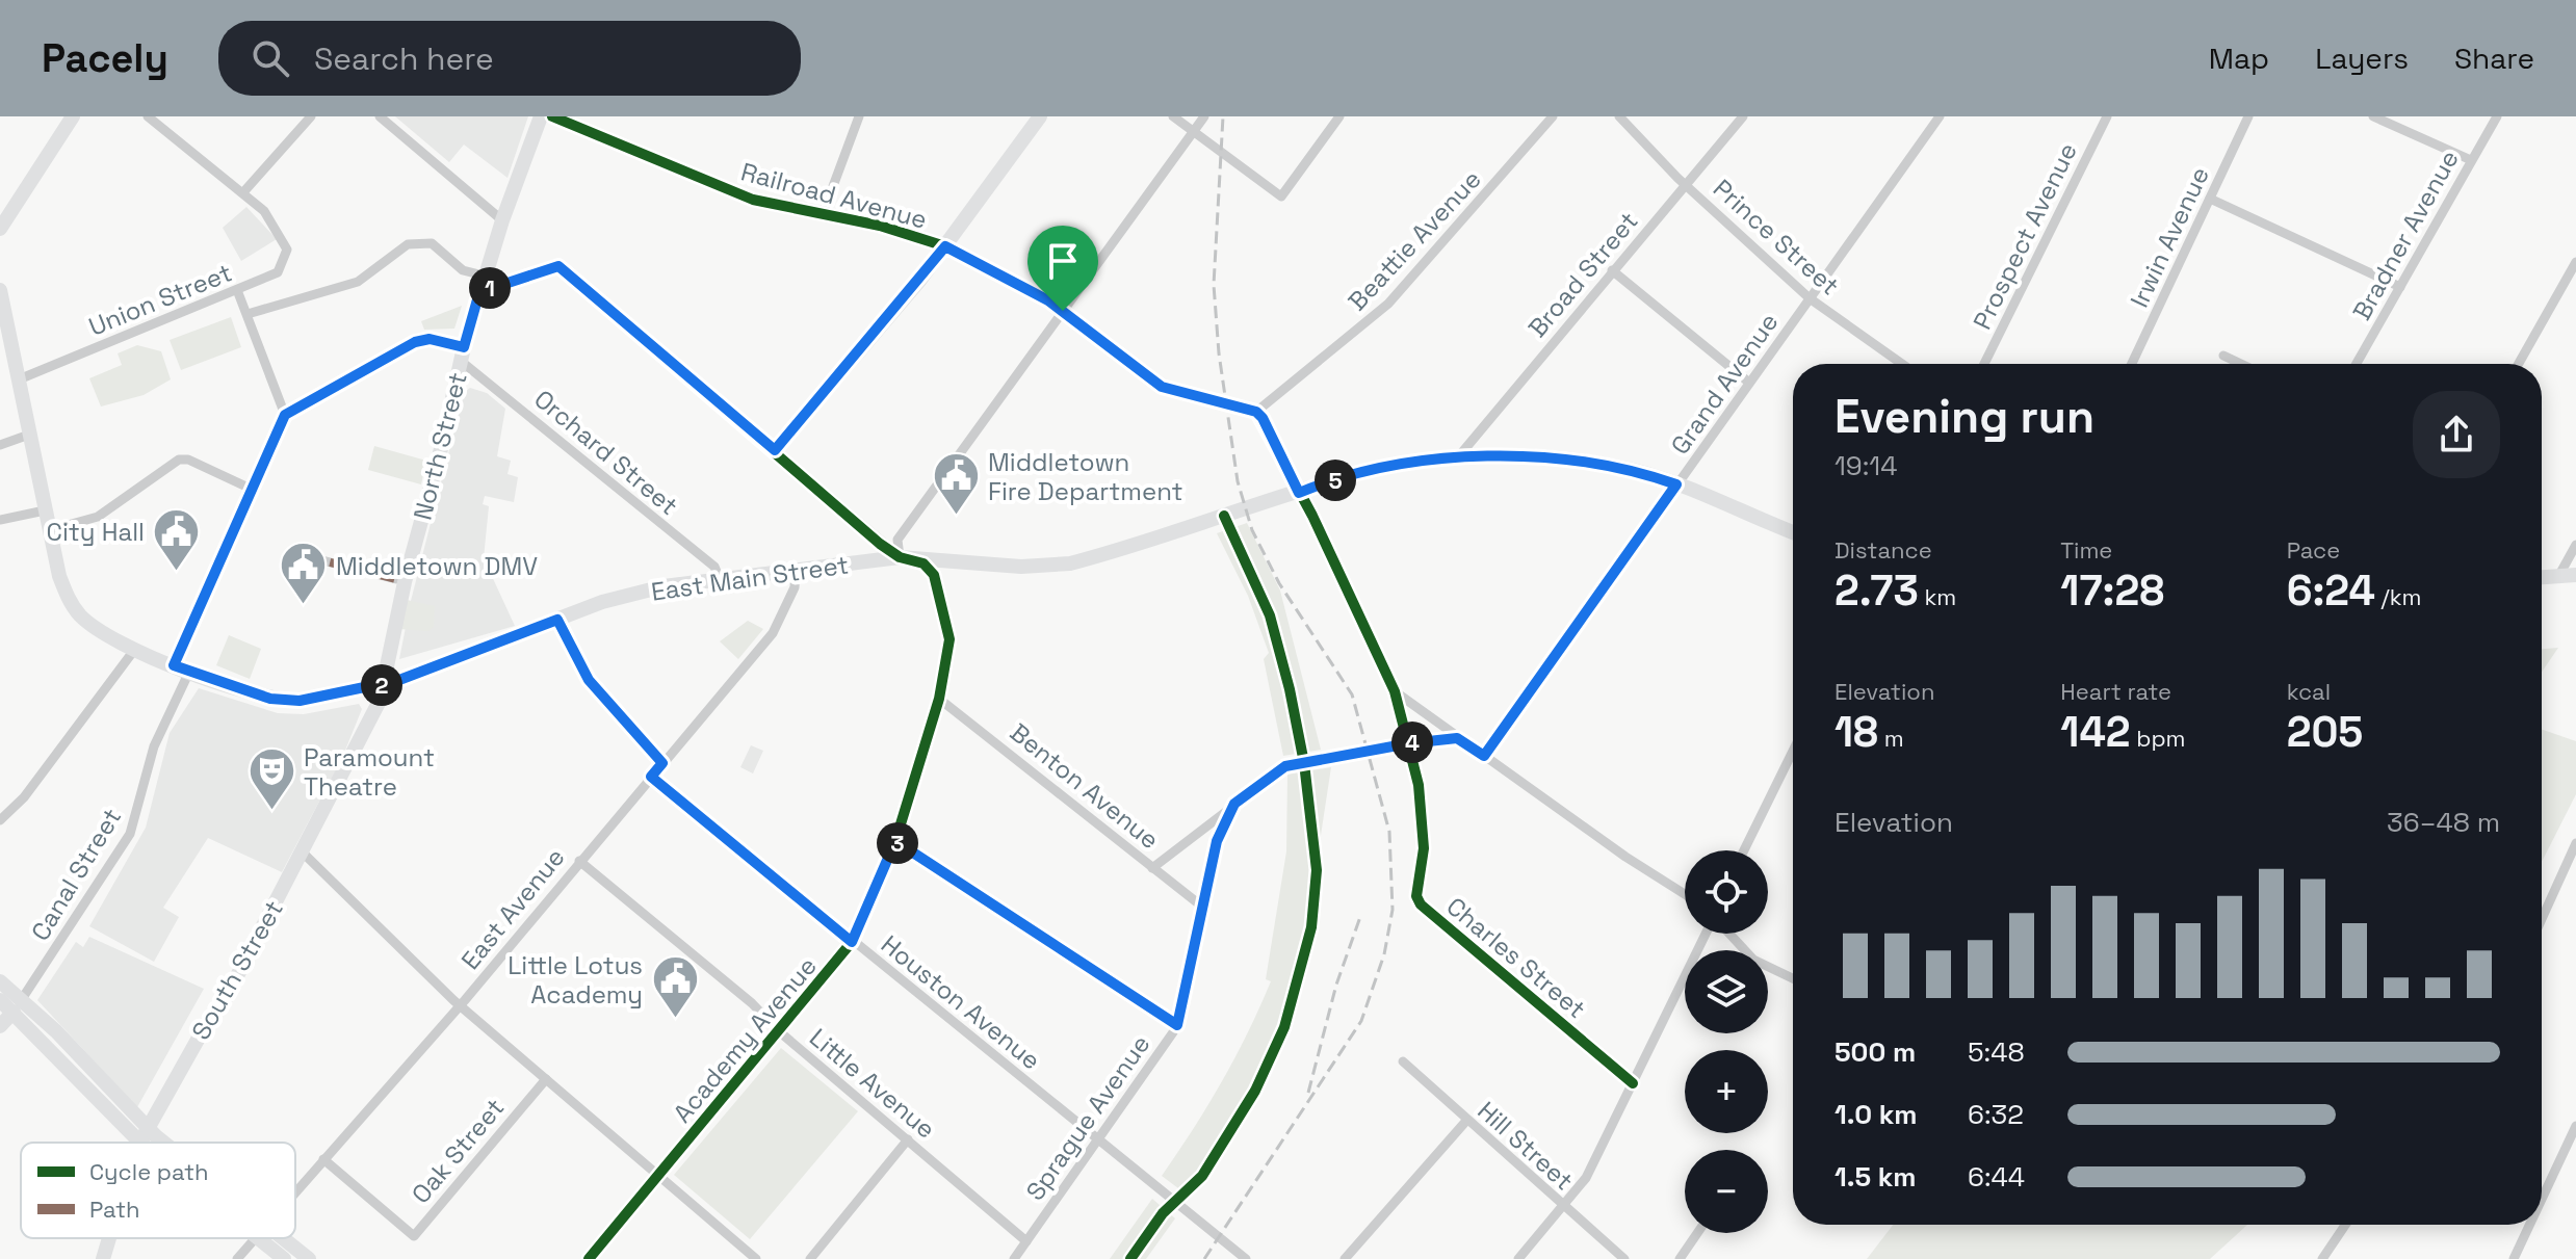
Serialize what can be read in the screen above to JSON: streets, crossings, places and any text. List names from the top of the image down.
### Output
{
  "streets": {
    "main road": ["North Street", "East Main Street", "South Street"],
    "street": [
      "Railroad Avenue",
      "Bradner Avenue",
      "Prospect Avenue",
      "Prince Street",
      "Irwin Avenue",
      "Beattie Avenue",
      "Broad Street",
      "Union Street",
      "Grand Avenue",
      "Orchard Street",
      "Benton Avenue",
      "Canal Street",
      "East Avenue",
      "Charles Street",
      "Houston Avenue",
      "Academy Avenue",
      "Little Avenue",
      "Sprague Avenue",
      "Hill Street",
      "Oak Street"
    ]
  },
  "crossings": [
    ["Railroad Avenue", "Beattie Avenue"],
    ["Prince Street", "Broad Street"],
    ["Prince Street", "Grand Avenue"],
    ["Broad Street", "East Main Street"],
    ["Union Street", "East Main Street"],
    ["Grand Avenue", "East Main Street"],
    ["North Street", "Orchard Street"],
    ["North Street", "East Main Street"],
    ["North Street", "South Street"],
    ["North Street", "Academy Avenue"],
    ["Orchard Street", "East Main Street"],
    ["East Main Street", "Canal Street"],
    ["East Main Street", "East Avenue"],
    ["East Main Street", "South Street"],
    ["East Main Street", "Academy Avenue"],
    ["Benton Avenue", "Academy Avenue"],
    ["Benton Avenue", "Sprague Avenue"],
    ["East Avenue", "Houston Avenue"],
    ["East Avenue", "Little Avenue"],
    ["East Avenue", "Oak Street"],
    ["Houston Avenue", "Academy Avenue"],
    ["Houston Avenue", "Sprague Avenue"],
    ["Academy Avenue", "Little Avenue"],
    ["Little Avenue", "Sprague Avenue"]
  ],
  "places": {
    "public building": [
      "Middletown Fire Department",
      "City Hall",
      "Middletown DMV",
      "Little Lotus Academy"
    ],
    "theatre": ["Paramount Theatre"]
  },
  "legend": ["Cycle path", "Path"],
  "page": {
    "header": "Pacely",
    "search": "Search here",
    "nav": ["Map", "Layers", "Share"],
    "pins": [
      "1",
      "5",
      "2",
      "4",
      "3"
    ],
    "heading": ["Evening run", "19:14"],
    "stats": [
      ["Distance", "2.73 km"],
      ["Time", "17:28"],
      ["Pace", "6:24 /km"],
      ["Elevation", "18 m"],
      ["Heart rate", "142 bpm"],
      ["kcal", "205"]
    ],
    "chart": ["Elevation", "36–48 m"],
    "map_buttons": ["+", "−"],
    "list": [
      {
        "name": "500 m",
        "note": "5:48"
      },
      {
        "name": "1.0 km",
        "note": "6:32"
      },
      {
        "name": "1.5 km",
        "note": "6:44"
      }
    ]
  }
}
